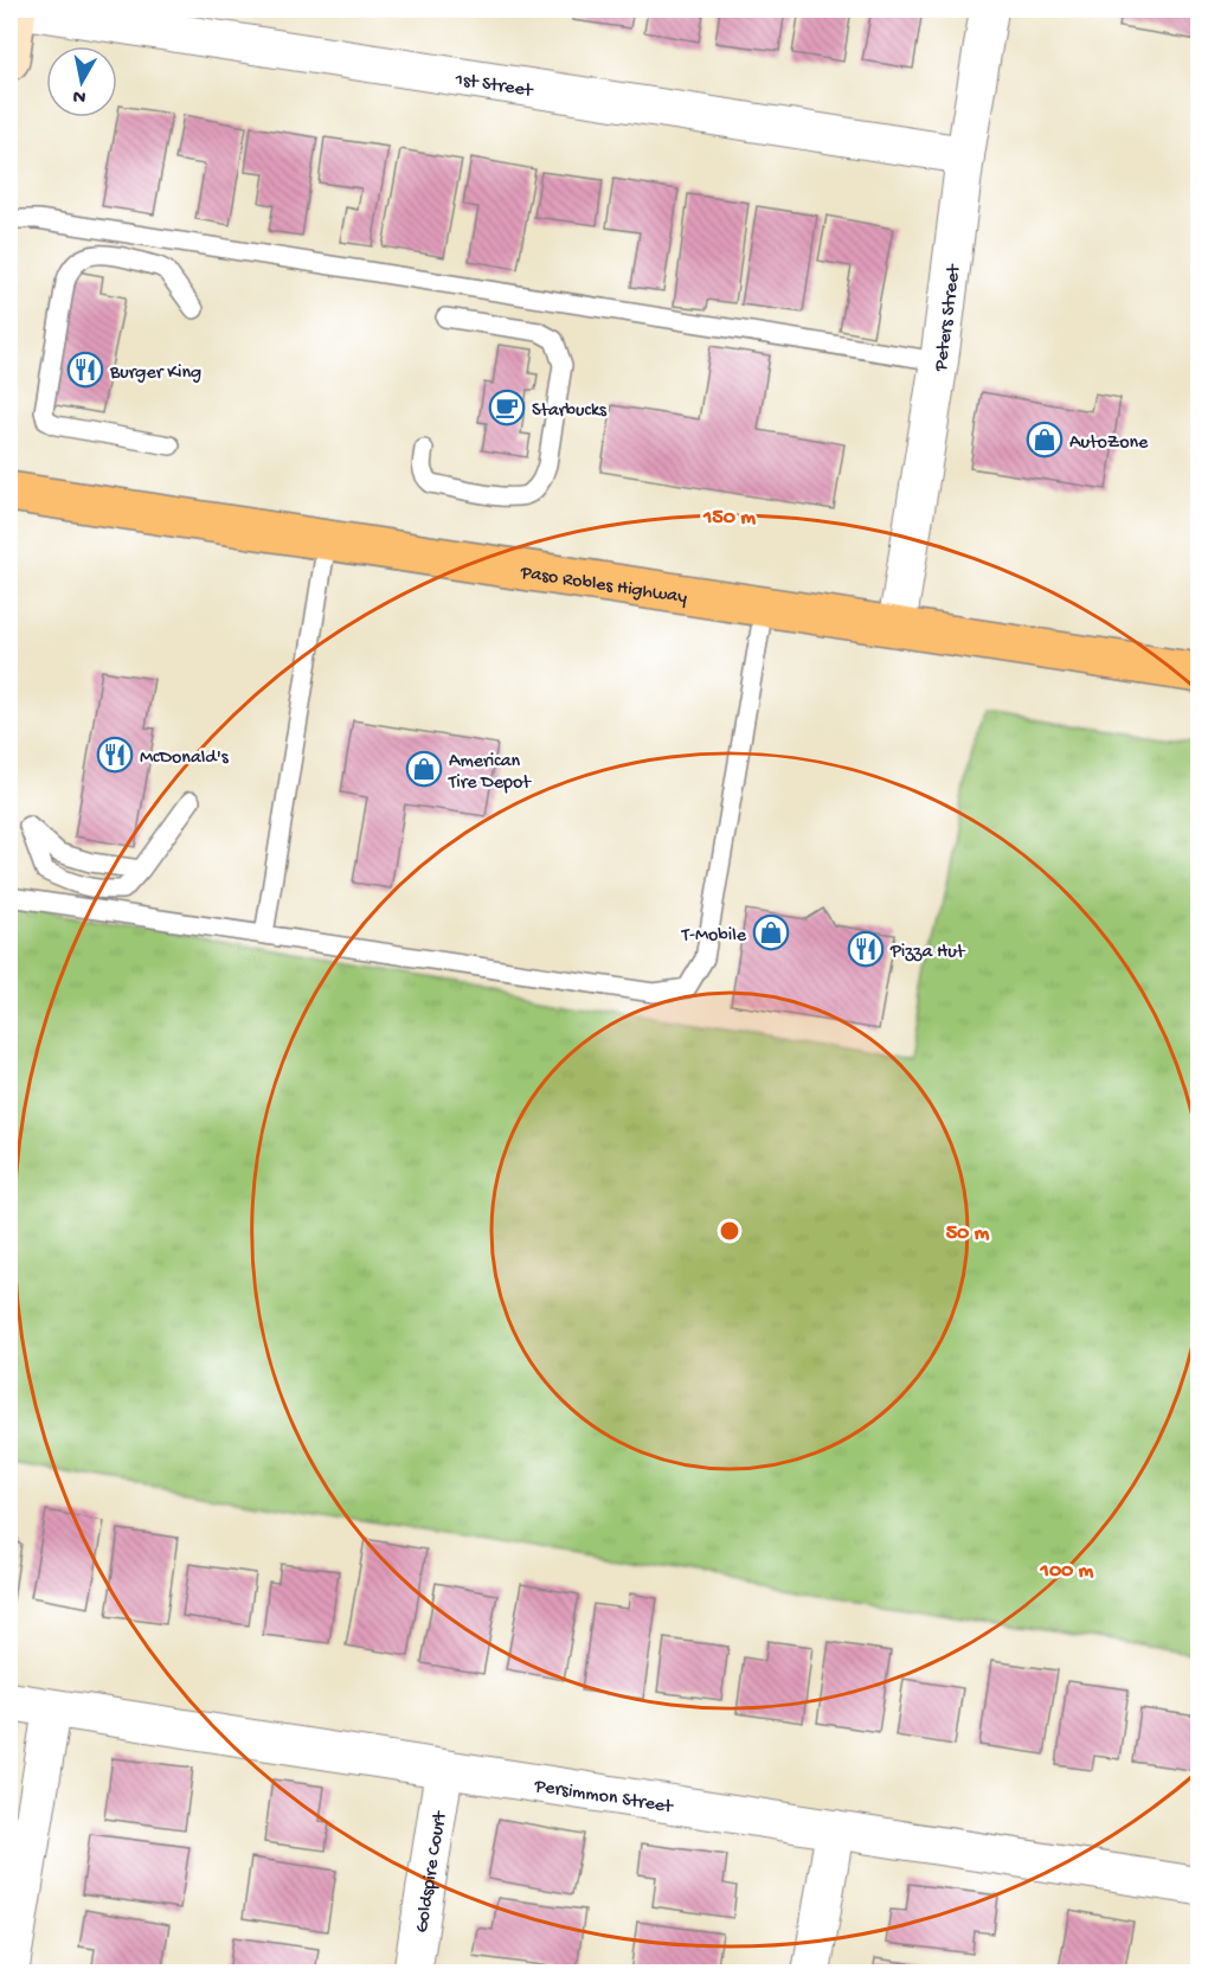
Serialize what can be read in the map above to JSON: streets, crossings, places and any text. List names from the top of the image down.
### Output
{
  "streets": {
    "highway": ["Paso Robles Highway"],
    "street": [
      "1st Street",
      "Peters Street",
      "Persimmon Street",
      "Goldspire Court"
    ]
  },
  "crossings": [
    ["1st Street", "Peters Street"],
    ["Peters Street", "Paso Robles Highway"],
    ["Persimmon Street", "Goldspire Court"]
  ],
  "places": {
    "restaurant": ["Burger King", "McDonald's", "Pizza Hut"],
    "cafe": ["Starbucks"],
    "shop": ["AutoZone", "American Tire Depot", "T-Mobile"]
  },
  "north": "bottom",
  "rings": ["150 m", "50 m", "100 m"]
}
